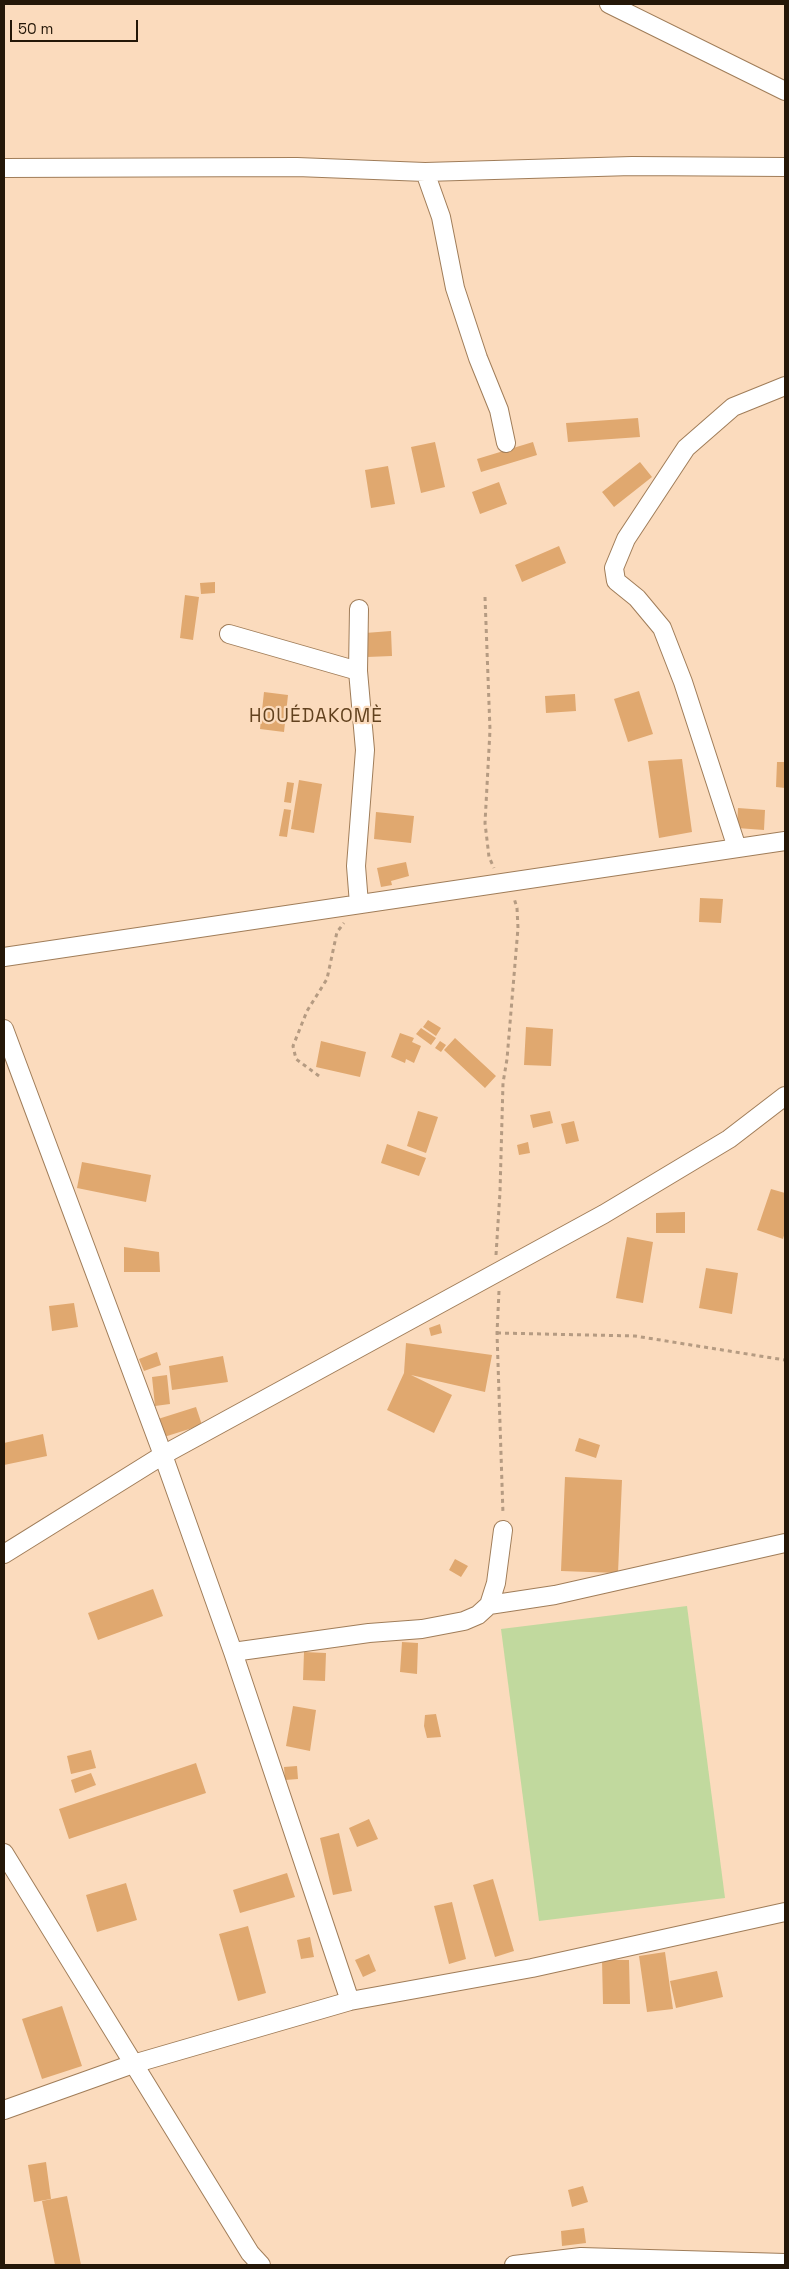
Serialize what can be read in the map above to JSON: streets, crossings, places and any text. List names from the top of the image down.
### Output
{
  "districts": ["HOUÉDAKOMÈ"],
  "scale_bar": "50 m"
}
